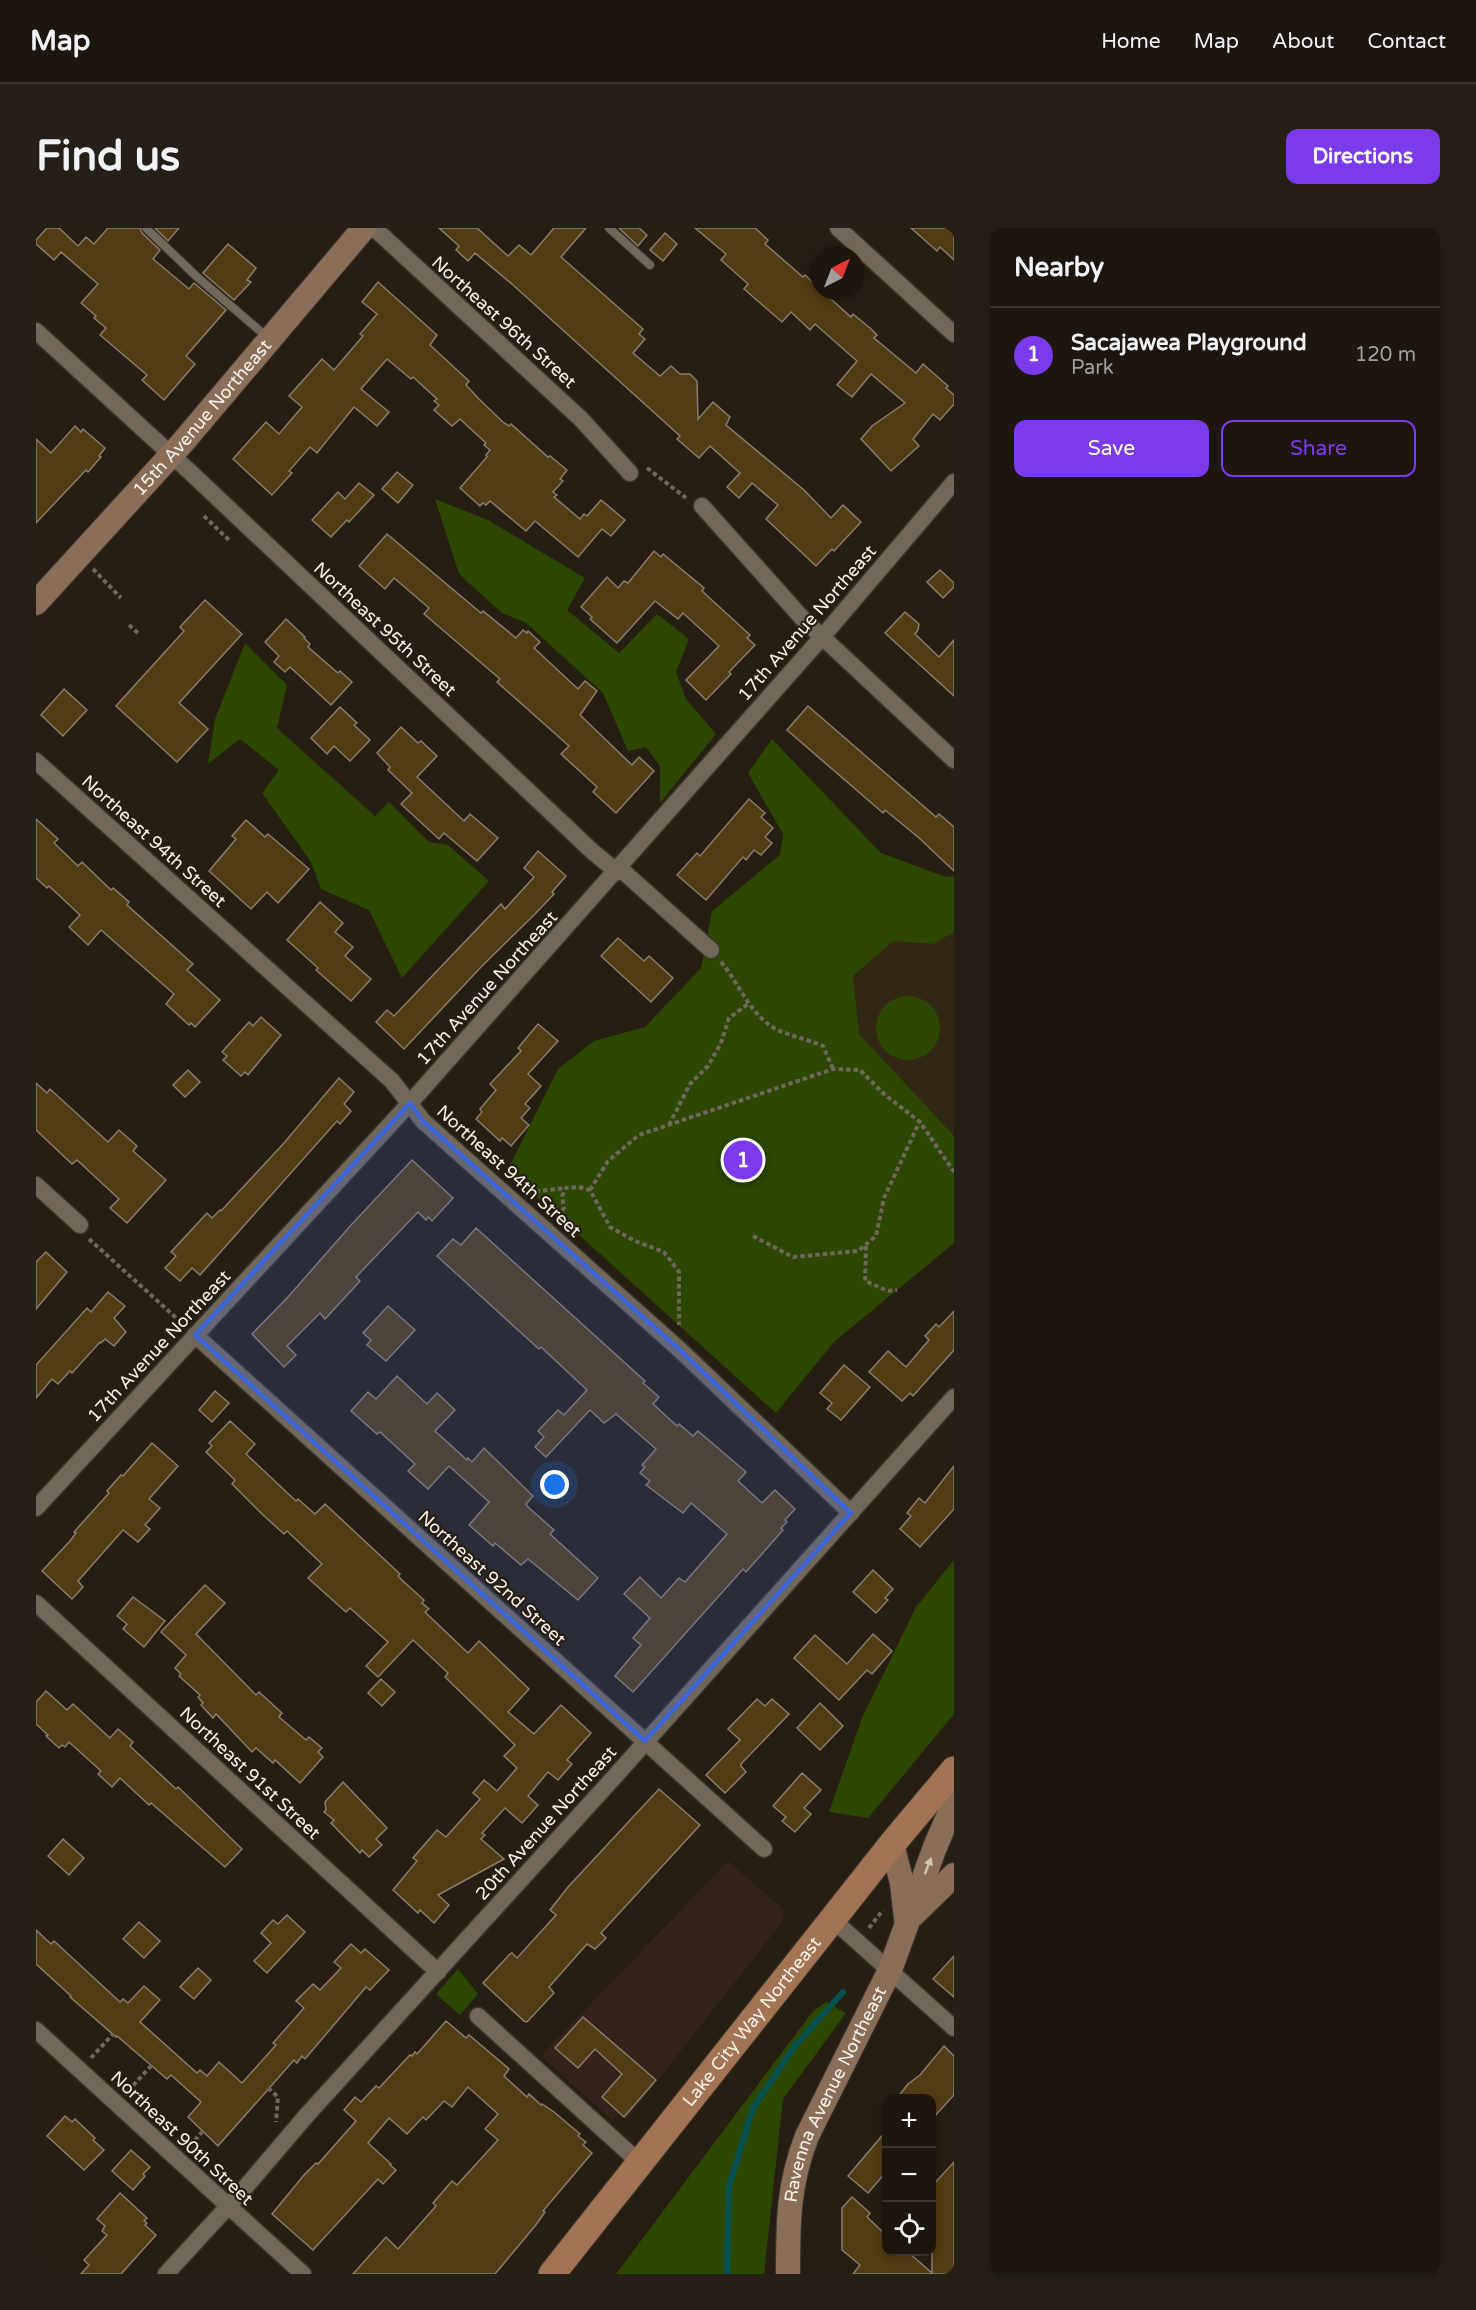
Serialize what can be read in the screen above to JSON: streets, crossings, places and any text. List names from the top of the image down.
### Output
{
  "streets": {
    "main road": ["15th Avenue Northeast", "Lake City Way Northeast", "Ravenna Avenue Northeast"],
    "street": [
      "Northeast 96th Street",
      "17th Avenue Northeast",
      "Northeast 95th Street",
      "Northeast 94th Street",
      "Northeast 92nd Street",
      "Northeast 91st Street",
      "20th Avenue Northeast",
      "Northeast 90th Street"
    ]
  },
  "crossings": [
    ["15th Avenue Northeast", "Northeast 95th Street"],
    ["17th Avenue Northeast", "Northeast 95th Street"],
    ["17th Avenue Northeast", "Northeast 94th Street"],
    ["17th Avenue Northeast", "Northeast 92nd Street"],
    ["Northeast 94th Street", "20th Avenue Northeast"],
    ["Northeast 92nd Street", "20th Avenue Northeast"],
    ["Northeast 91st Street", "20th Avenue Northeast"],
    ["20th Avenue Northeast", "Northeast 90th Street"],
    ["Lake City Way Northeast", "Ravenna Avenue Northeast"]
  ],
  "north": "top right",
  "page": {
    "header": "Map",
    "nav": [
      "Home",
      "Map",
      "About",
      "Contact"
    ],
    "buttons": [
      "Directions",
      ["Save", "Share"]
    ],
    "title": "Find us",
    "heading": "Nearby",
    "list": [
      {
        "mark": "1",
        "name": "Sacajawea Playground",
        "note": "Park",
        "value": "120 m"
      }
    ],
    "pins": "1",
    "map_buttons": ["+", "−"]
  }
}
